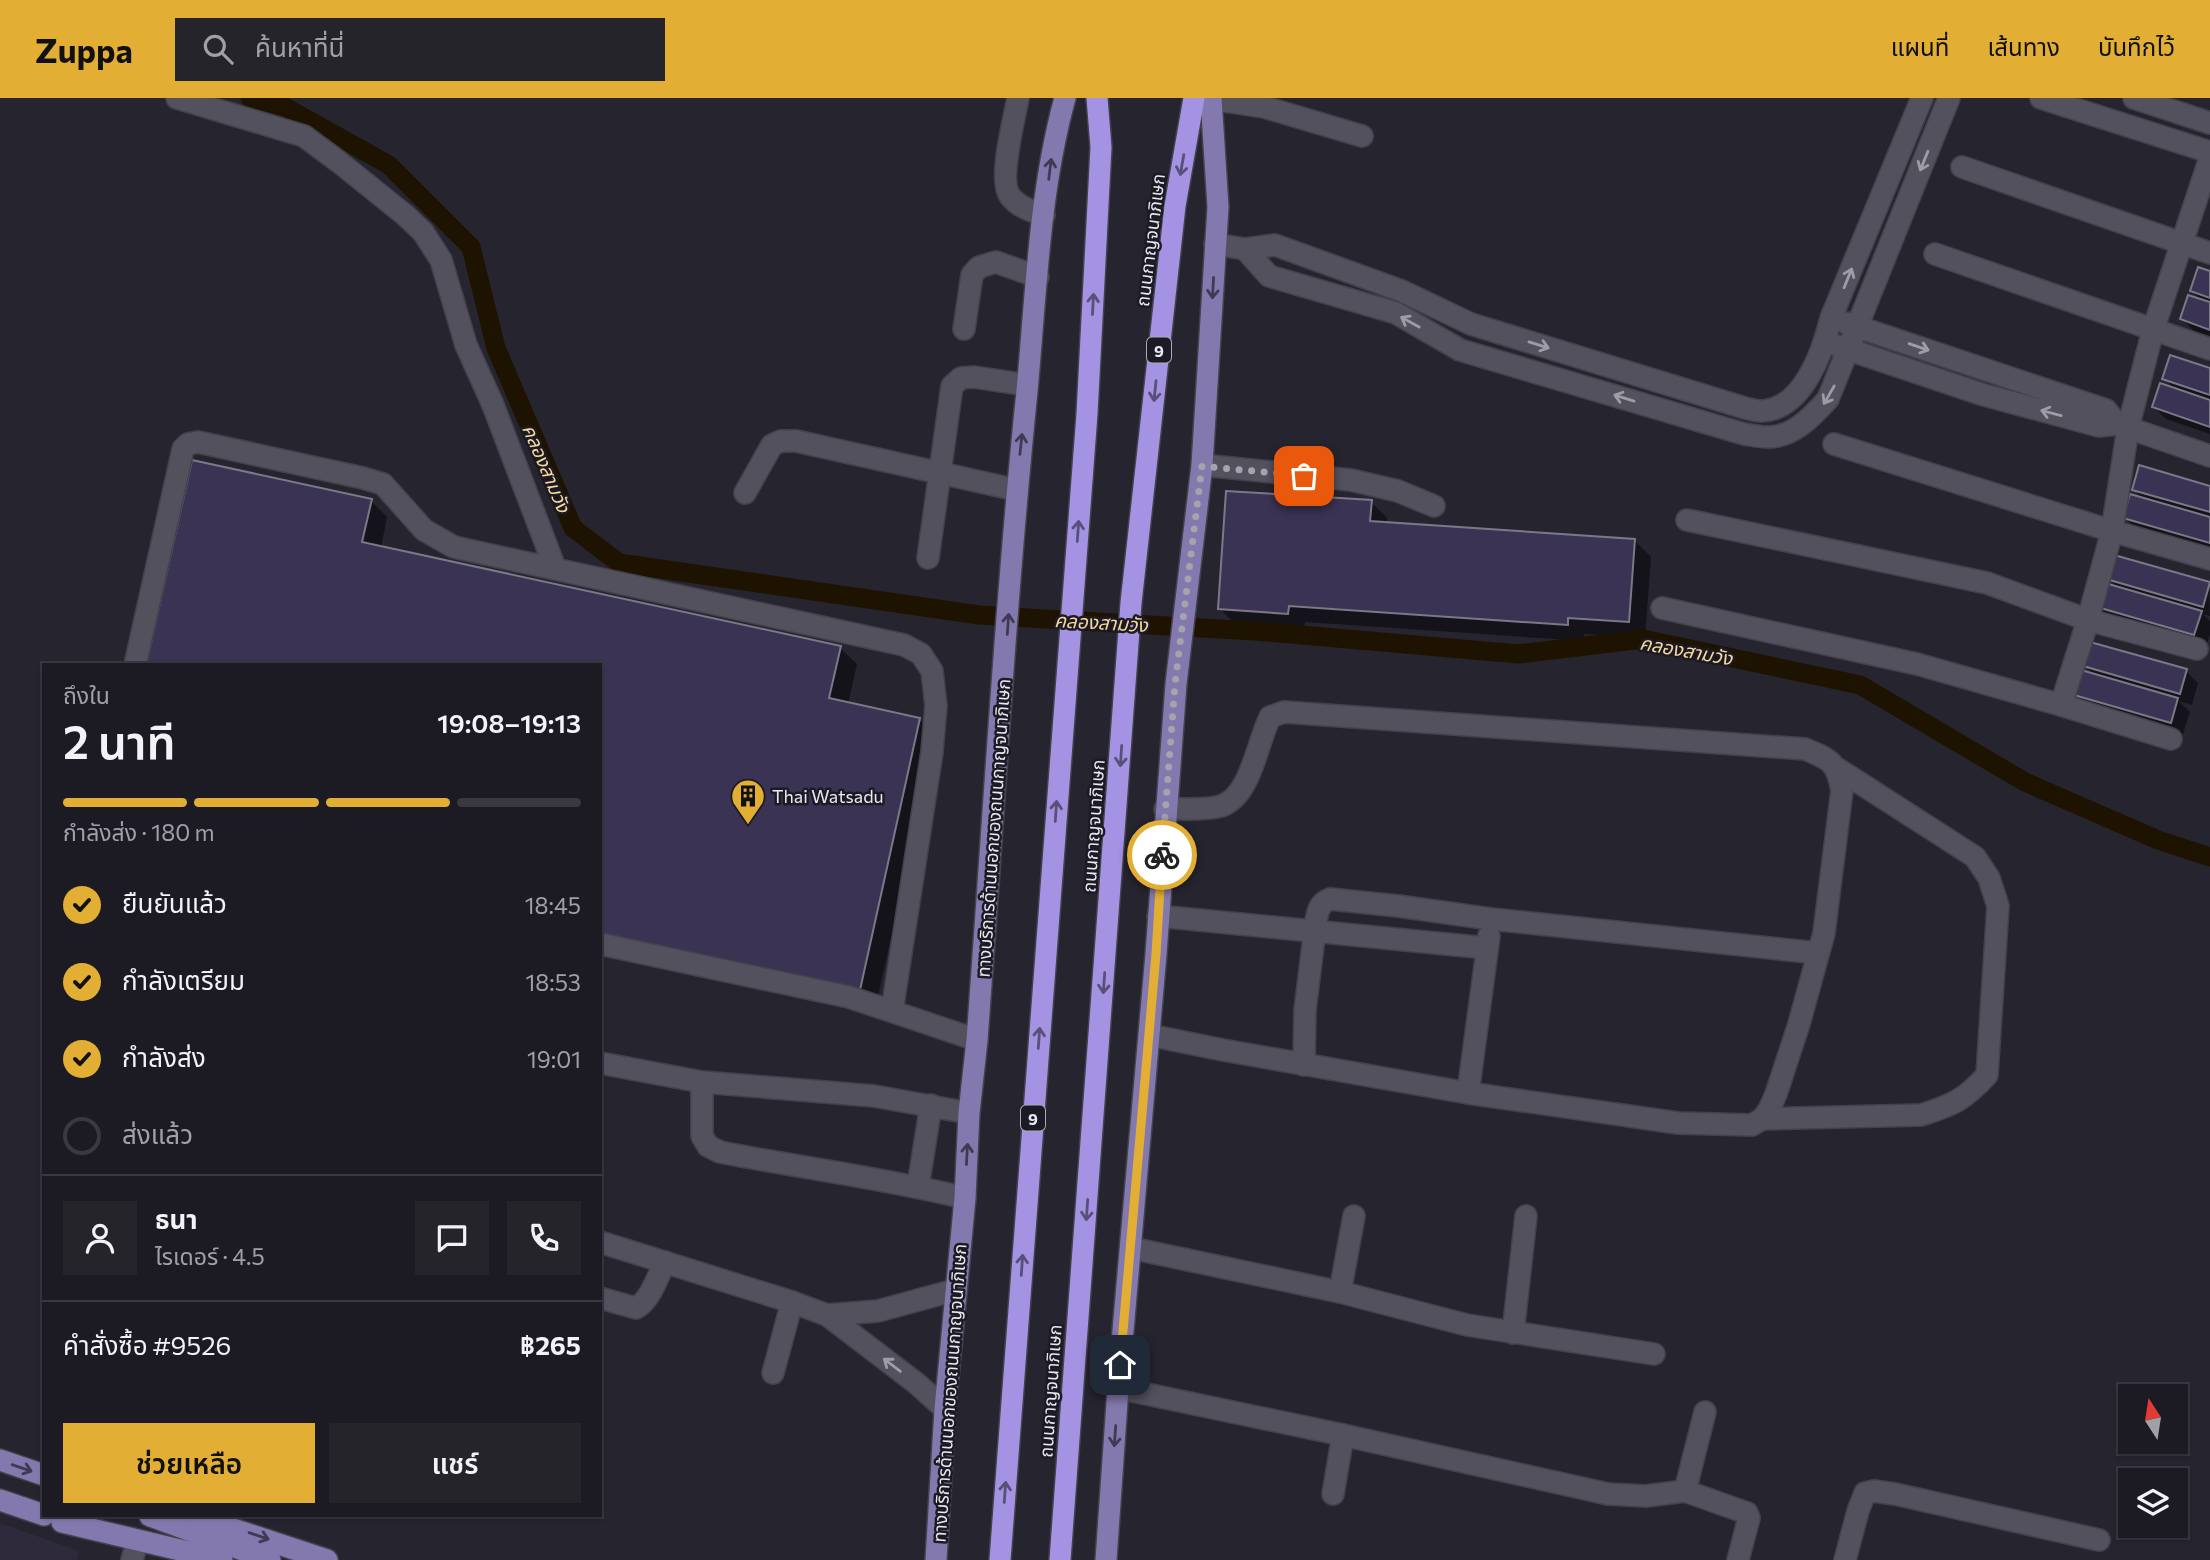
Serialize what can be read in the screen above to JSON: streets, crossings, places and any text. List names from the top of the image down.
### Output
{
  "streets": {
    "highway": ["ถนนกาญจนาภิเษก", "9"],
    "main road": ["ทางบริการด้านนอกของถนนกาญจนาภิเษก"]
  },
  "water": ["คลองสามวัง"],
  "places": {
    "building": ["Thai Watsadu"]
  },
  "north": "top",
  "page": {
    "header": "Zuppa",
    "search": "ค้นหาที่นี่",
    "nav": ["แผนที่", "เส้นทาง", "บันทึกไว้"],
    "heading": ["2 นาที", "ถึงใน", "19:08–19:13"],
    "panel": [
      "ธนา",
      "ไรเดอร์ · 4.5",
      "คำสั่งซื้อ #9526",
      "฿265"
    ],
    "bar": "กำลังส่ง · 180 m",
    "list": [
      ["ยืนยันแล้ว", "18:45"],
      ["กำลังเตรียม", "18:53"],
      ["กำลังส่ง", "19:01"],
      "ส่งแล้ว"
    ],
    "buttons": ["ช่วยเหลือ", "แชร์"]
  }
}
